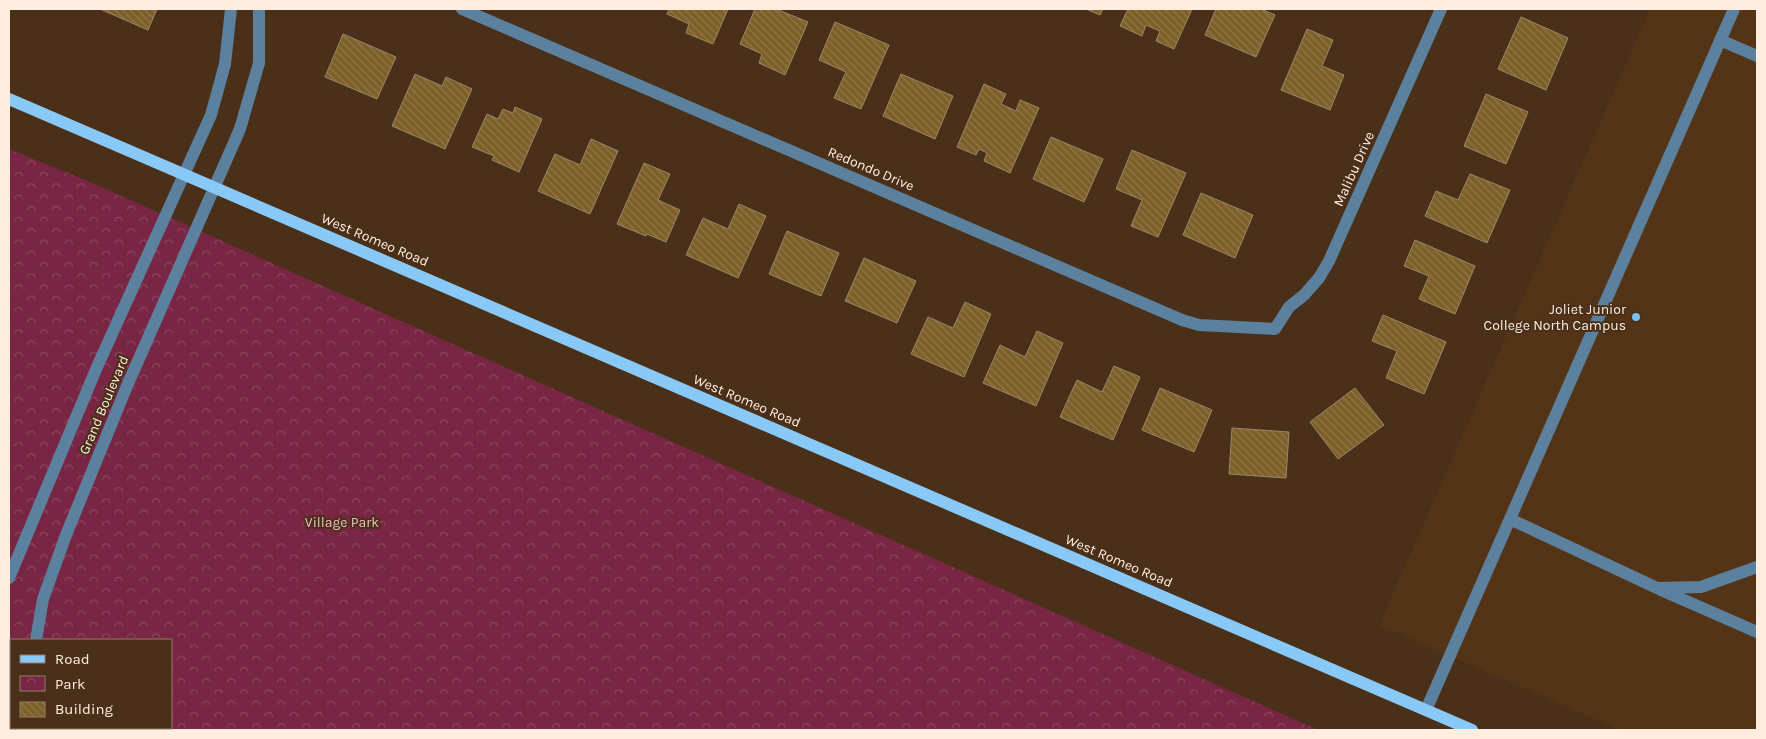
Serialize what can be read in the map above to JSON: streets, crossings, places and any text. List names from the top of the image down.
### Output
{
  "streets": {
    "main road": ["West Romeo Road"],
    "street": ["Redondo Drive", "Malibu Drive", "Grand Boulevard"]
  },
  "crossings": [
    ["Redondo Drive", "Malibu Drive"],
    ["West Romeo Road", "Grand Boulevard"]
  ],
  "parks": ["Village Park"],
  "places": ["Joliet Junior College North Campus"],
  "legend": ["Road", "Park", "Building"]
}
